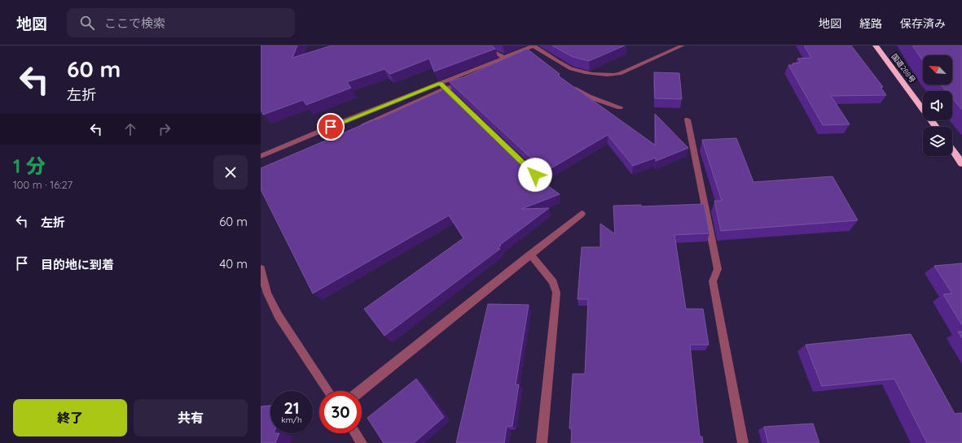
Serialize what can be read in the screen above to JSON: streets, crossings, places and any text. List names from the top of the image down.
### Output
{
  "streets": {
    "highway": ["国道288号"]
  },
  "north": "top left",
  "page": {
    "header": "地図",
    "search": "ここで検索",
    "nav": ["地図", "経路", "保存済み"],
    "turn": ["60 m", "左折"],
    "heading": ["1 分", "100 m · 16:27"],
    "list": [
      {
        "name": "左折",
        "value": "60 m"
      },
      {
        "name": "目的地に到着",
        "value": "40 m"
      }
    ],
    "speed": "21 km/h",
    "limit": "30",
    "buttons": ["終了", "共有"]
  }
}
